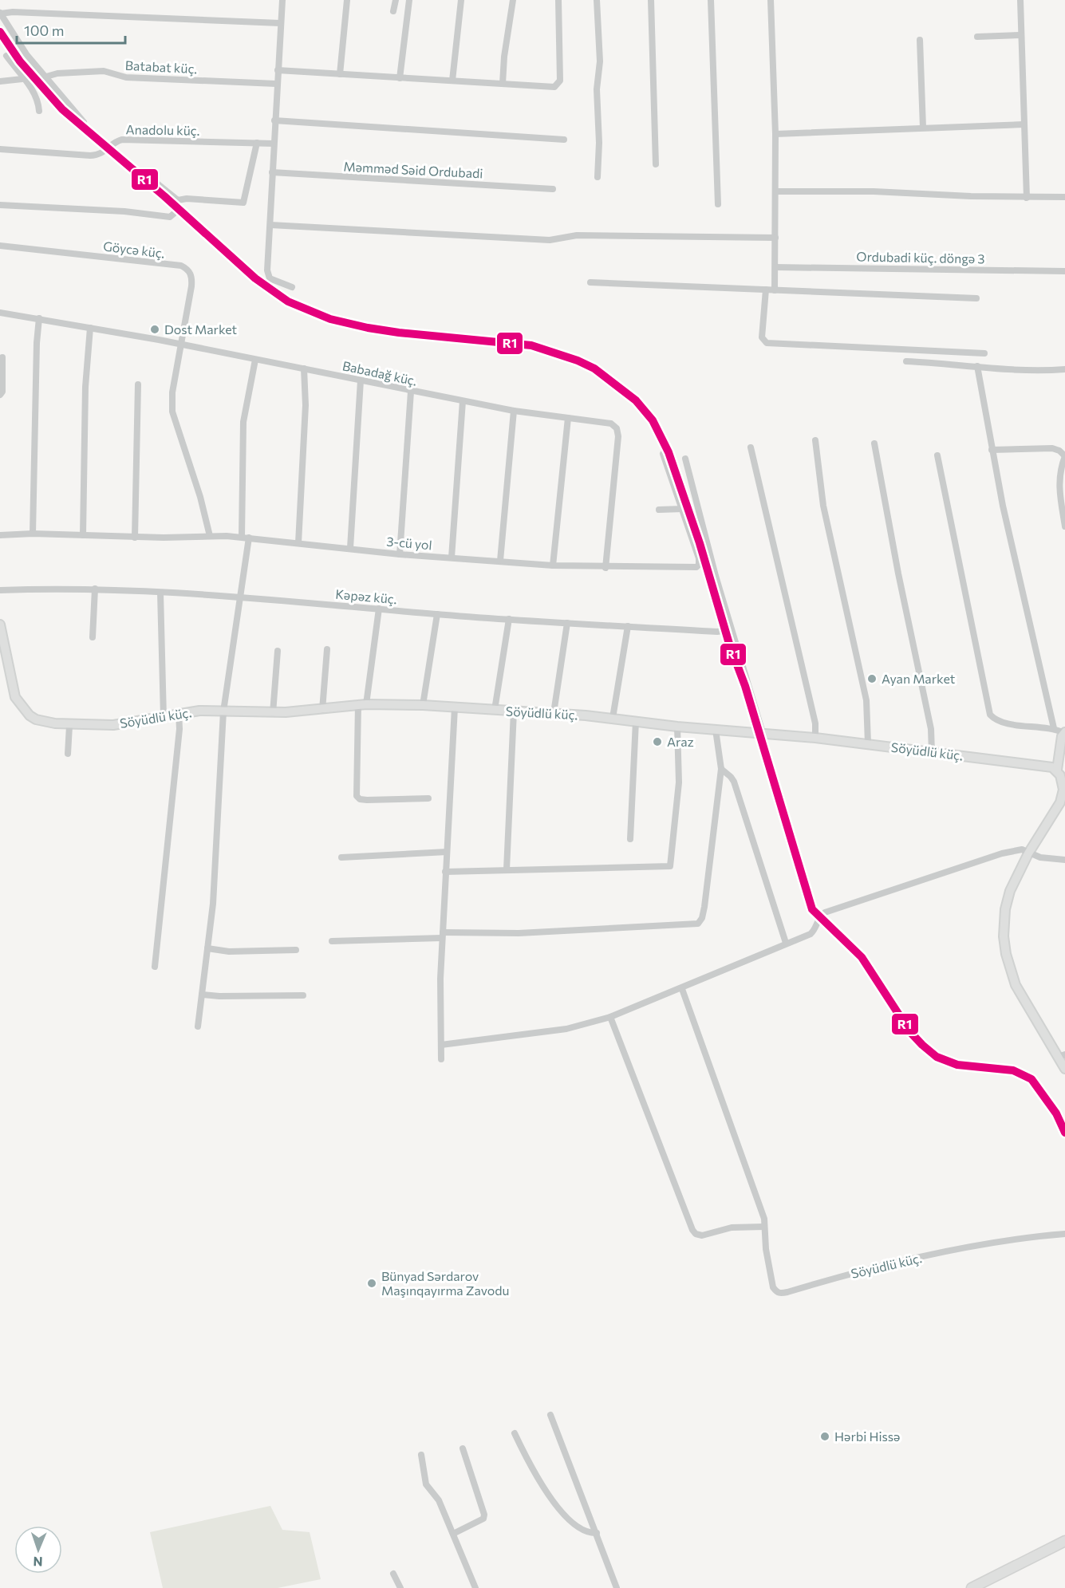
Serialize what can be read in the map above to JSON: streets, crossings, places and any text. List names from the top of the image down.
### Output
{
  "streets": {
    "street": [
      "Batabat küç.",
      "Anadolu küç.",
      "Məmməd Səid Ordubadi",
      "Göycə küç.",
      "Ordubadi küç. döngə 3",
      "Babadağ küç.",
      "3-cü yol",
      "Kəpəz küç.",
      "Söyüdlü küç."
    ]
  },
  "crossings": [
    ["Göycə küç.", "Babadağ küç."],
    ["Babadağ küç.", "3-cü yol"]
  ],
  "places": [
    "Dost Market",
    "Ayan Market",
    "Araz",
    "Bünyad Sərdarov Maşınqayırma Zavodu",
    "Hərbi Hissə"
  ],
  "lines": ["transit line R1"],
  "scale_bar": "100 m",
  "north": "bottom"
}
